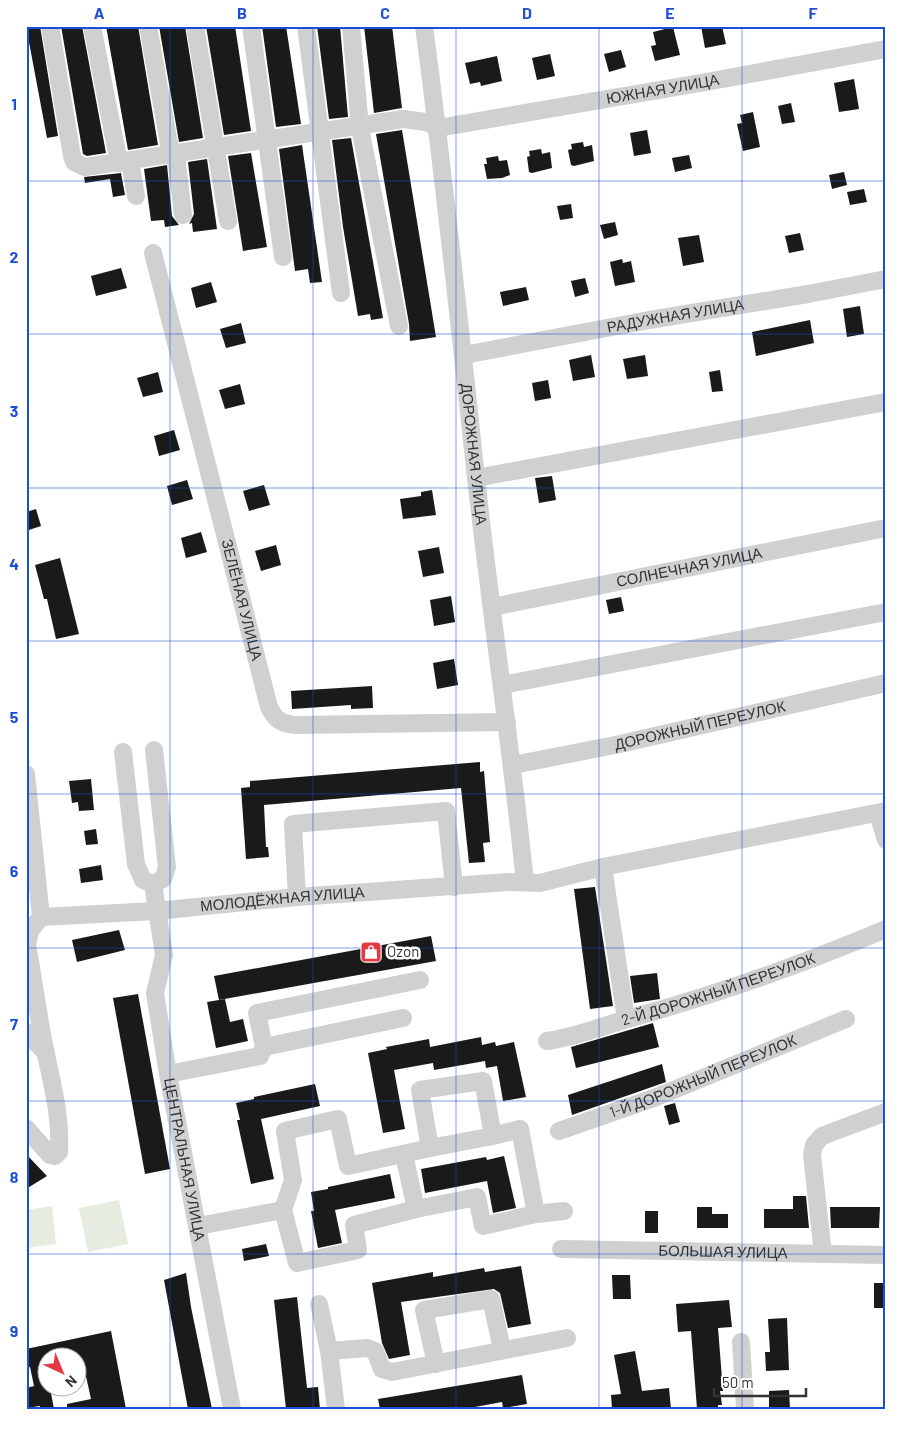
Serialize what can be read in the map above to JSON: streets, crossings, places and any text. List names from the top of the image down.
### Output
{
  "streets": {
    "street": [
      "ЮЖНАЯ УЛИЦА",
      "РАДУЖНАЯ УЛИЦА",
      "ДОРОЖНАЯ УЛИЦА",
      "СОЛНЕЧНАЯ УЛИЦА",
      "ЗЕЛЁНАЯ УЛИЦА",
      "ДОРОЖНЫЙ ПЕРЕУЛОК",
      "МОЛОДЁЖНАЯ УЛИЦА",
      "2-Й ДОРОЖНЫЙ ПЕРЕУЛОК",
      "1-Й ДОРОЖНЫЙ ПЕРЕУЛОК",
      "ЦЕНТРАЛЬНАЯ УЛИЦА",
      "БОЛЬШАЯ УЛИЦА"
    ]
  },
  "crossings": [
    ["ЮЖНАЯ УЛИЦА", "ДОРОЖНАЯ УЛИЦА"],
    ["РАДУЖНАЯ УЛИЦА", "ДОРОЖНАЯ УЛИЦА"],
    ["ДОРОЖНАЯ УЛИЦА", "СОЛНЕЧНАЯ УЛИЦА"],
    ["ДОРОЖНАЯ УЛИЦА", "ЗЕЛЁНАЯ УЛИЦА"],
    ["ДОРОЖНАЯ УЛИЦА", "ДОРОЖНЫЙ ПЕРЕУЛОК"],
    ["ДОРОЖНАЯ УЛИЦА", "МОЛОДЁЖНАЯ УЛИЦА"],
    ["МОЛОДЁЖНАЯ УЛИЦА", "ЦЕНТРАЛЬНАЯ УЛИЦА"]
  ],
  "places": {
    "shop": ["Ozon"]
  },
  "scale_bar": "50 m",
  "north": "bottom right",
  "grid": {
    "columns": [
      "A",
      "B",
      "C",
      "D",
      "E",
      "F"
    ],
    "rows": [
      "1",
      "2",
      "3",
      "4",
      "5",
      "6",
      "7",
      "8",
      "9"
    ]
  }
}
